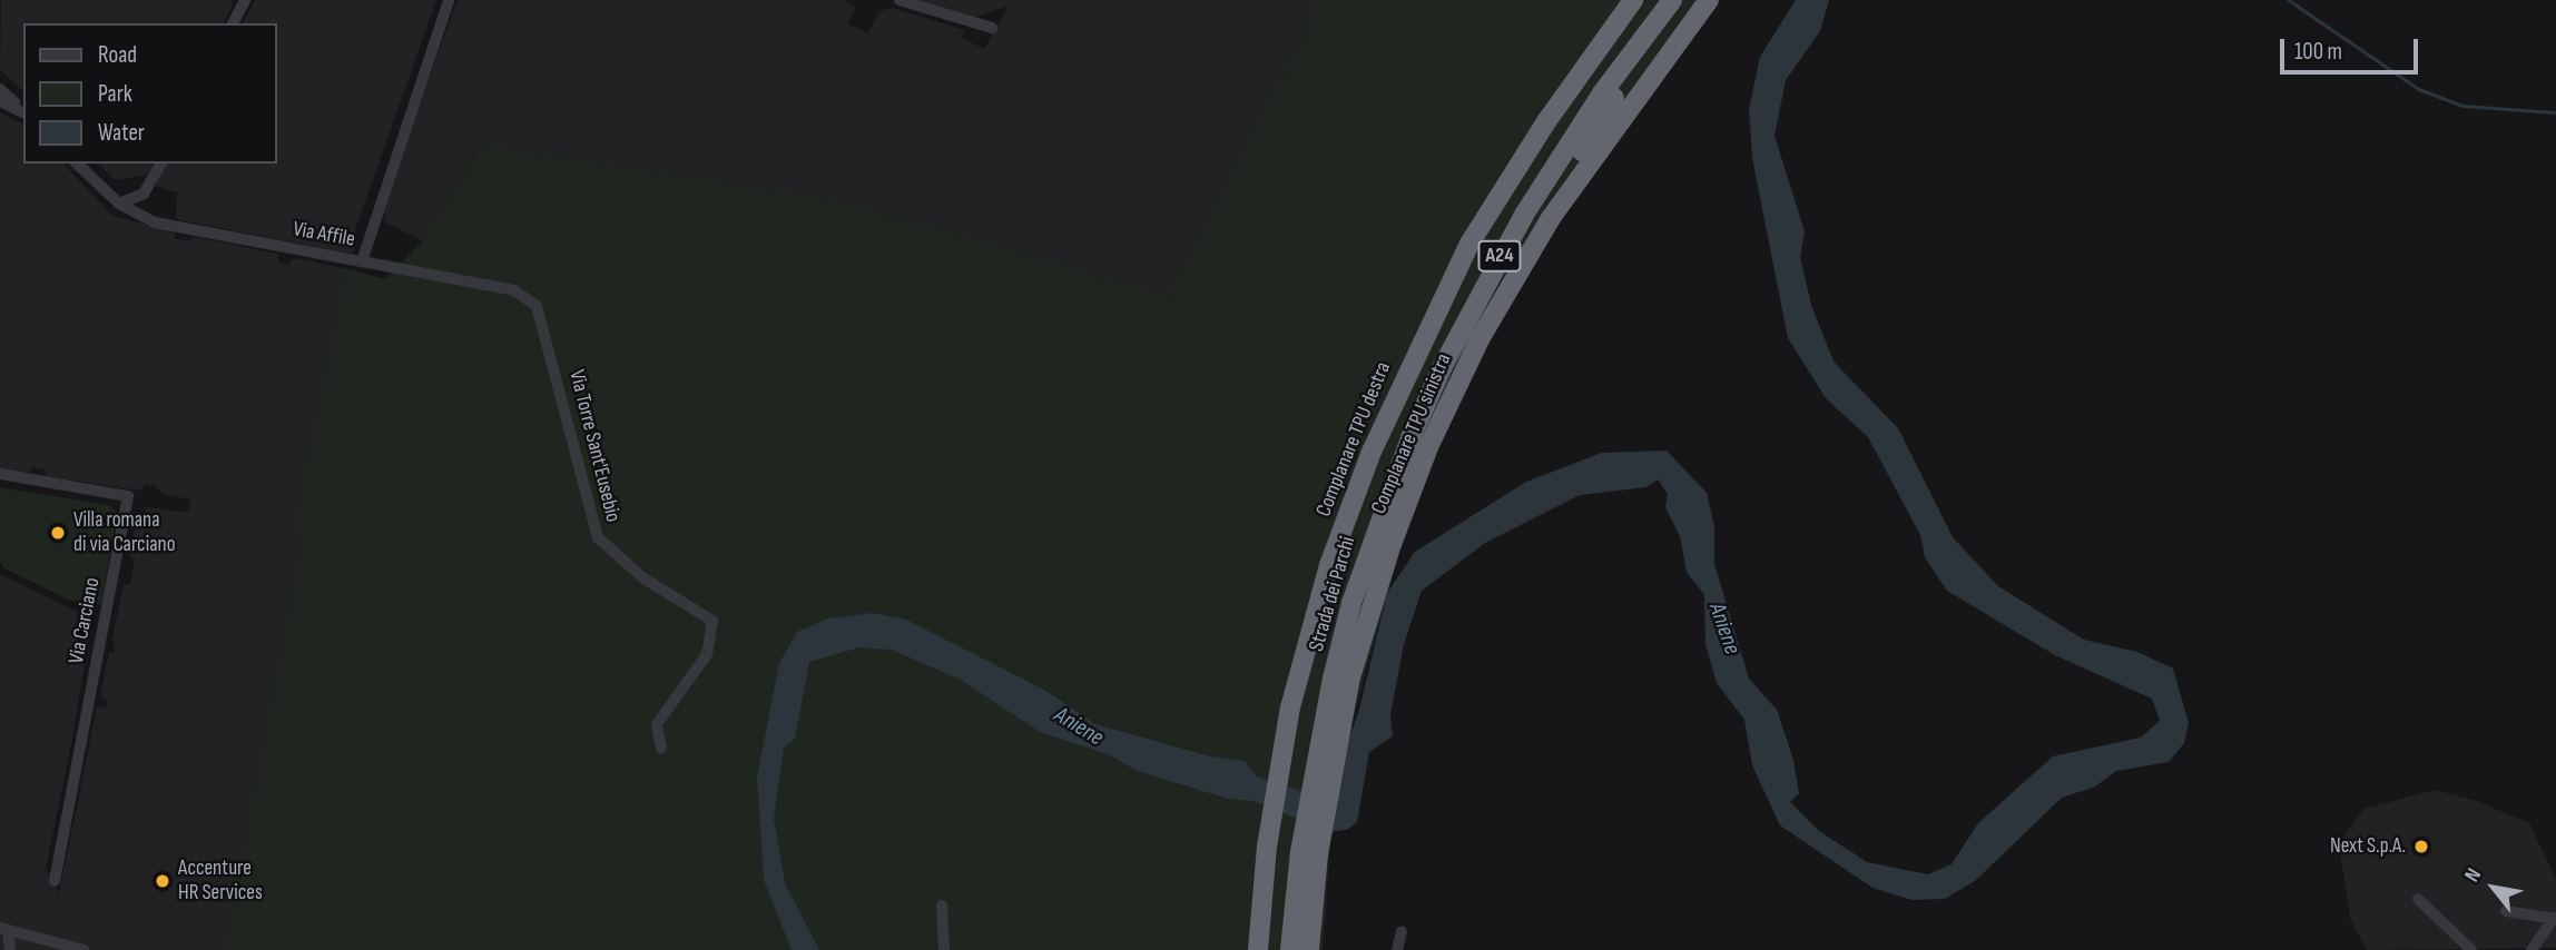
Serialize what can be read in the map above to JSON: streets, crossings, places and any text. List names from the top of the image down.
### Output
{
  "streets": {
    "highway": [
      "A24",
      "Complanare TPU sinistra",
      "Complanare TPU destra",
      "Strada dei Parchi"
    ],
    "street": ["Via Affile", "Via Torre Sant'Eusebio", "Via Carciano"]
  },
  "crossings": [
    ["Via Affile", "Via Torre Sant'Eusebio"],
    ["Complanare TPU sinistra", "Strada dei Parchi"]
  ],
  "water": ["Aniene"],
  "places": ["Villa romana di via Carciano", "Next S.p.A.", "Accenture HR Services"],
  "legend": ["Road", "Park", "Water"],
  "scale_bar": "100 m",
  "north": "top left"
}
